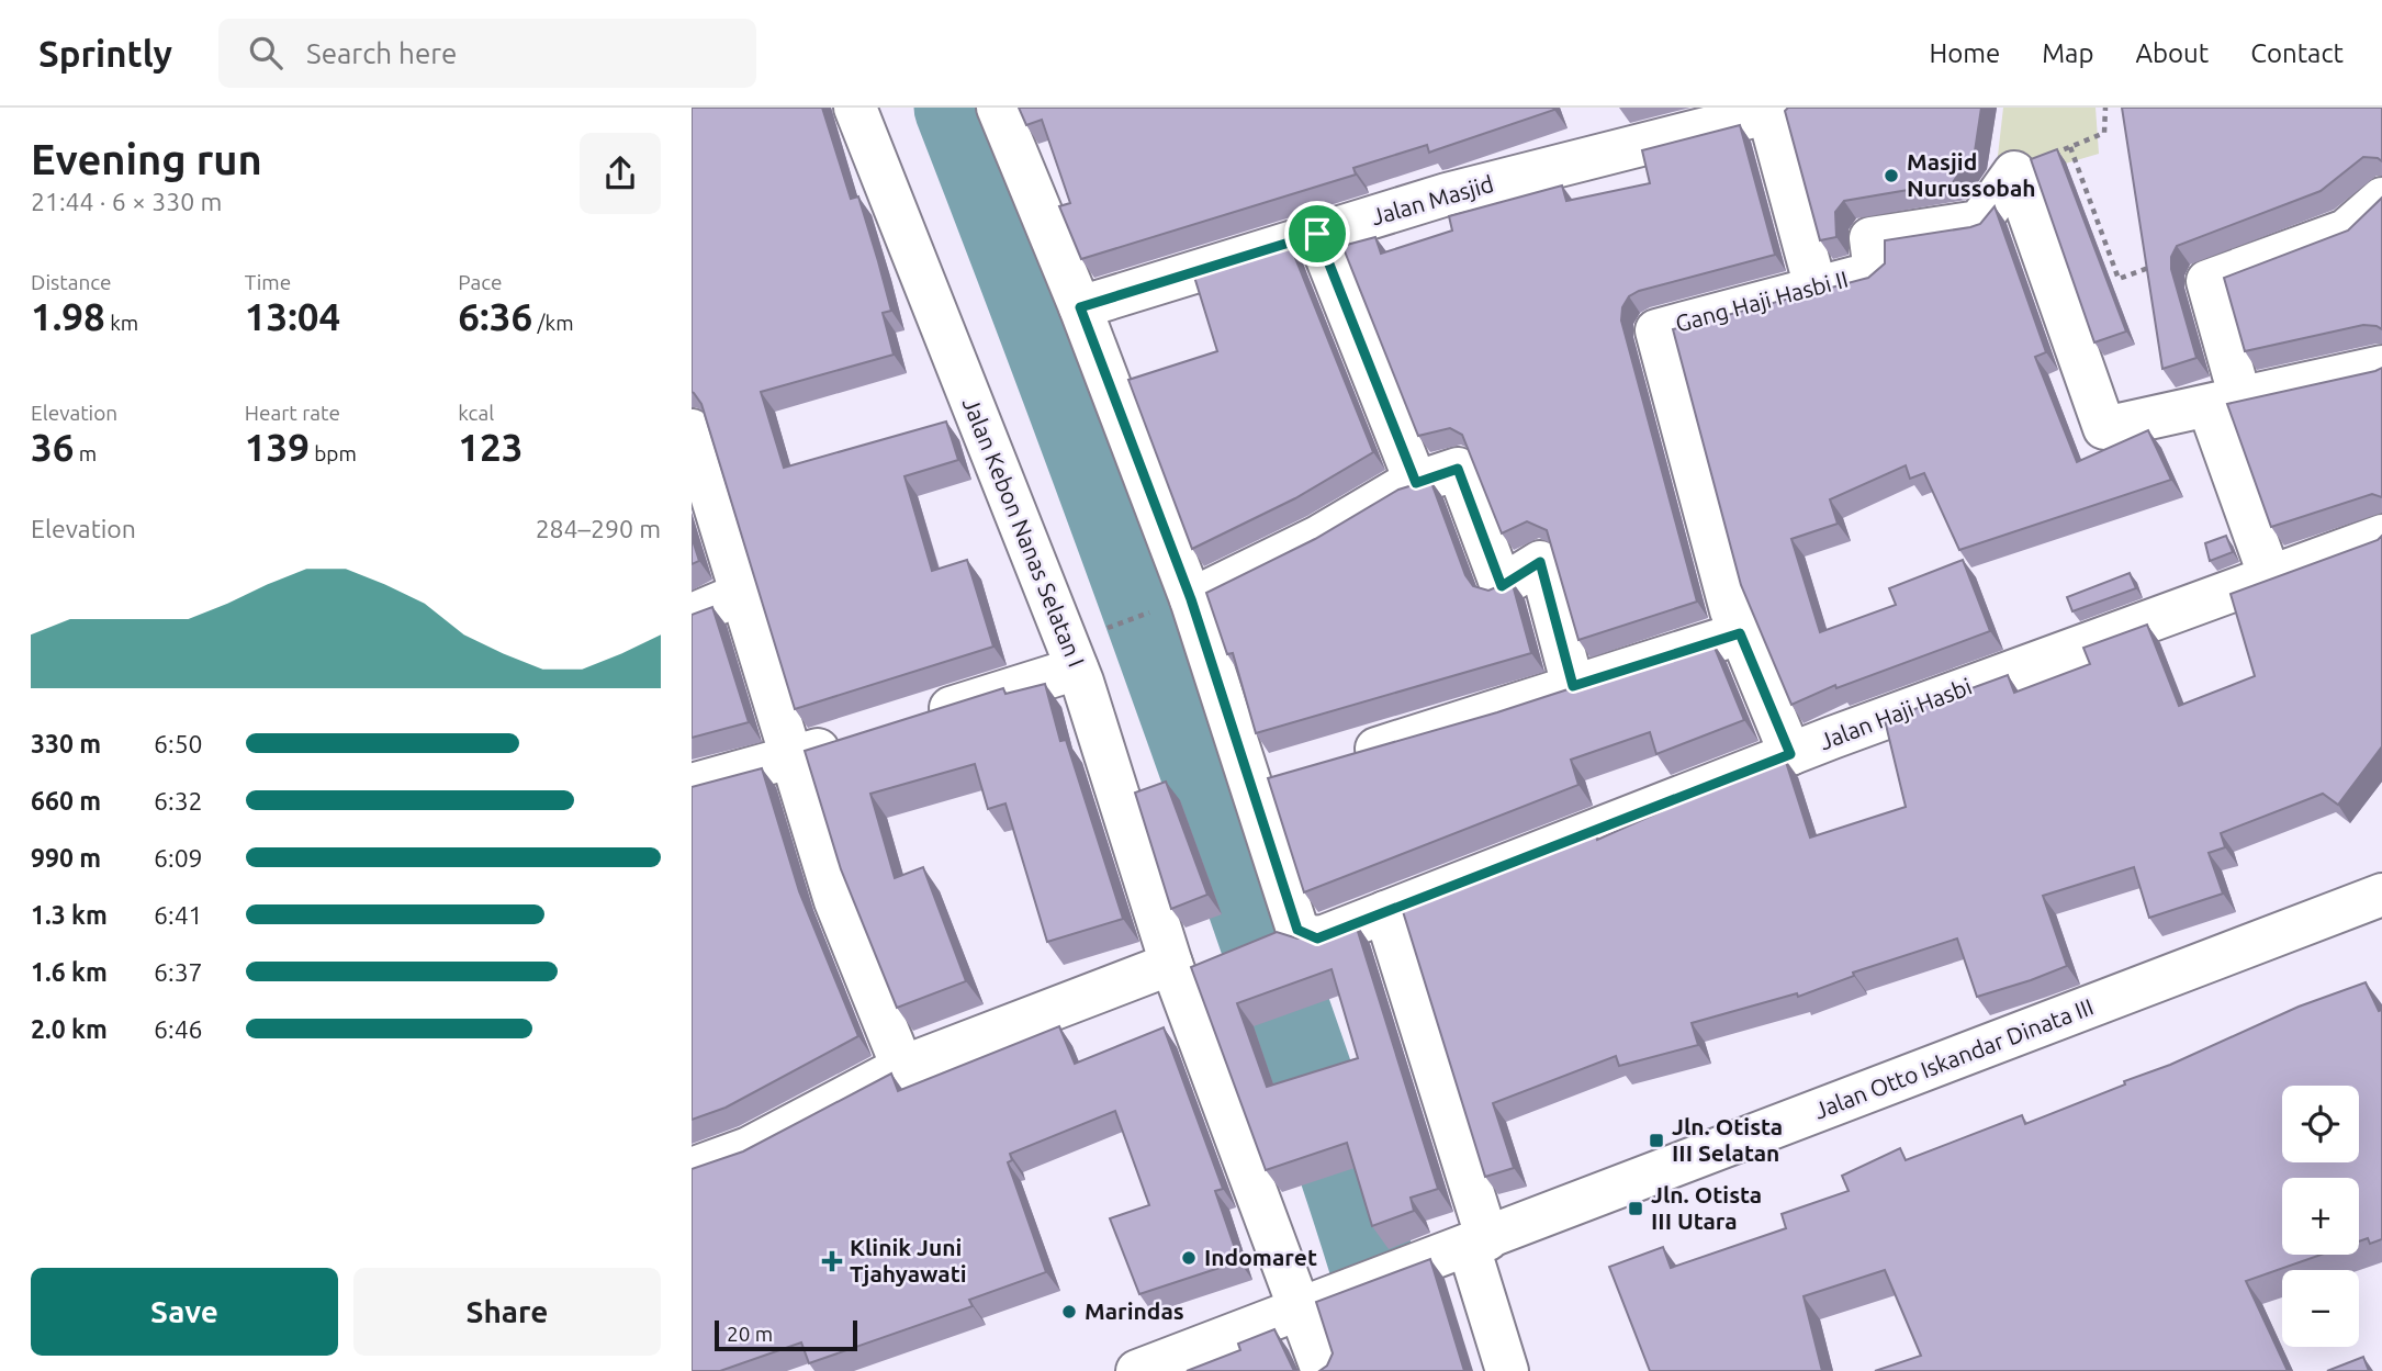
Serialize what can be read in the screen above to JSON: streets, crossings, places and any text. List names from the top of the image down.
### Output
{
  "streets": {
    "street": [
      "Jalan Masjid",
      "Gang Haji Hasbi II",
      "Jalan Kebon Nanas Selatan I",
      "Jalan Haji Hasbi",
      "Jalan Otto Iskandar Dinata III"
    ]
  },
  "crossings": [
    ["Jalan Masjid", "Jalan Haji Hasbi"],
    ["Gang Haji Hasbi II", "Jalan Haji Hasbi"],
    ["Jalan Kebon Nanas Selatan I", "Jalan Otto Iskandar Dinata III"]
  ],
  "places": {
    "other": ["Masjid Nurussobah", "Indomaret", "Marindas"],
    "transit": ["Jln. Otista III Selatan", "Jln. Otista III Utara"],
    "health": ["Klinik Juni Tjahyawati"]
  },
  "scale_bar": "20 m",
  "page": {
    "header": "Sprintly",
    "search": "Search here",
    "nav": [
      "Home",
      "Map",
      "About",
      "Contact"
    ],
    "heading": ["Evening run", "21:44 · 6 × 330 m"],
    "stats": [
      ["Distance", "1.98 km"],
      ["Time", "13:04"],
      ["Pace", "6:36 /km"],
      ["Elevation", "36 m"],
      ["Heart rate", "139 bpm"],
      ["kcal", "123"]
    ],
    "chart": ["Elevation", "284–290 m"],
    "list": [
      {
        "name": "330 m",
        "note": "6:50"
      },
      {
        "name": "660 m",
        "note": "6:32"
      },
      {
        "name": "990 m",
        "note": "6:09"
      },
      {
        "name": "1.3 km",
        "note": "6:41"
      },
      {
        "name": "1.6 km",
        "note": "6:37"
      },
      {
        "name": "2.0 km",
        "note": "6:46"
      }
    ],
    "map_buttons": ["+", "−"],
    "buttons": ["Save", "Share"],
    "scale": "20 m"
  }
}
